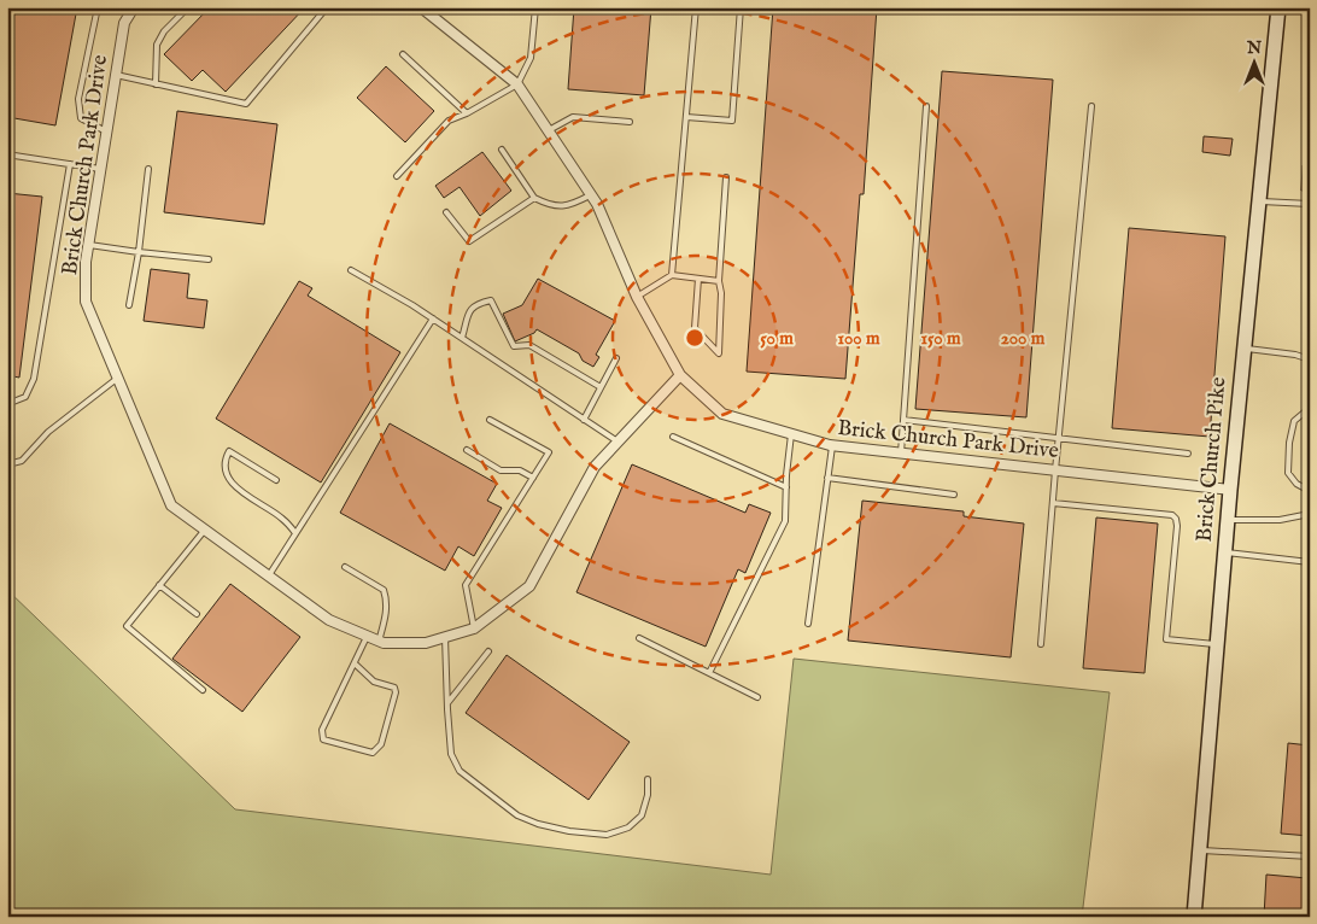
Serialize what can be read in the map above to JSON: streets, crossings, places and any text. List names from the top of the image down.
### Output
{
  "streets": {
    "main road": ["Brick Church Pike"],
    "street": ["Brick Church Park Drive"]
  },
  "crossings": [
    ["Brick Church Park Drive", "Brick Church Pike"]
  ],
  "north": "top",
  "rings": [
    "50 m",
    "100 m",
    "150 m",
    "200 m"
  ]
}
